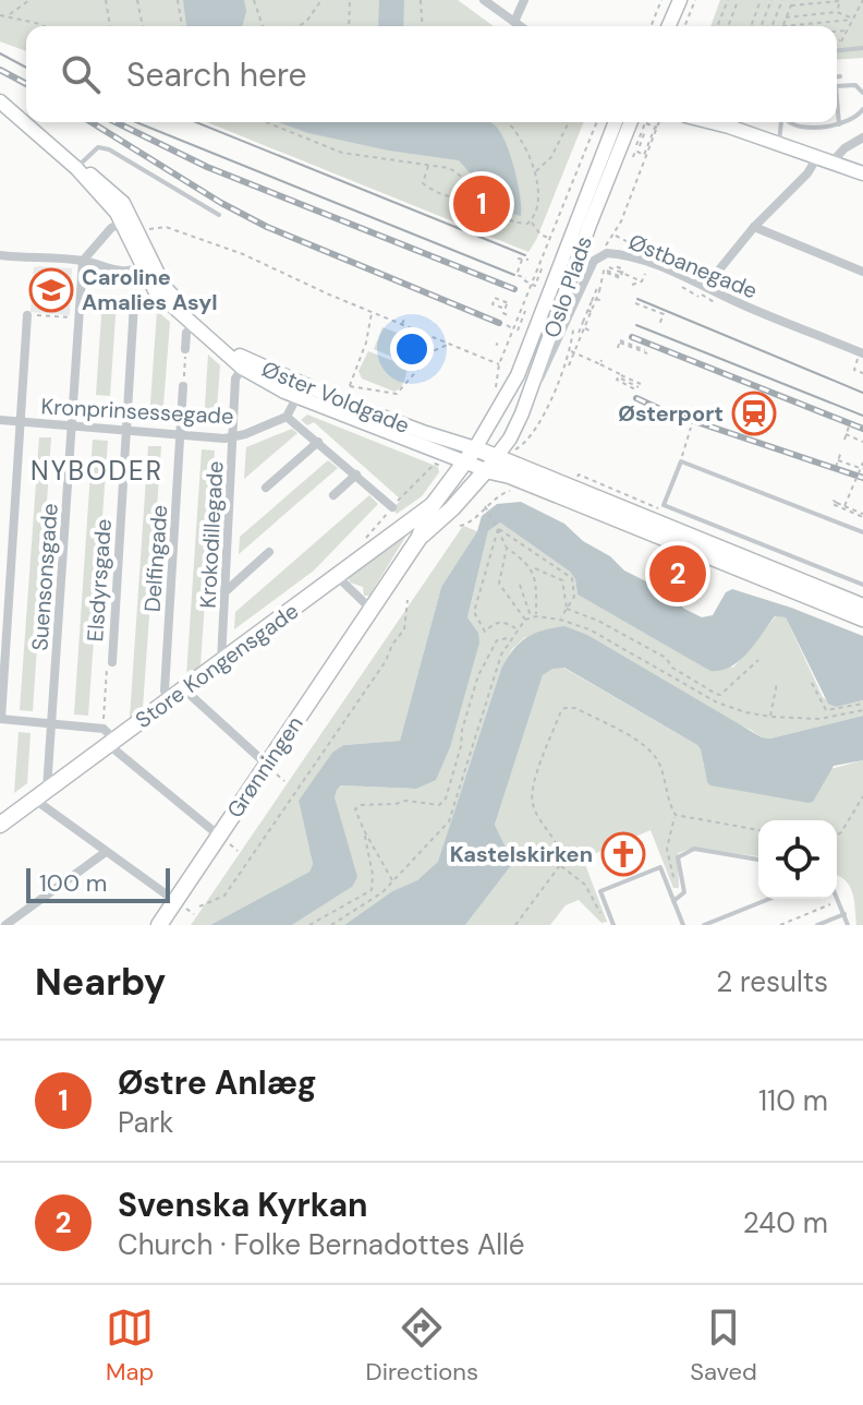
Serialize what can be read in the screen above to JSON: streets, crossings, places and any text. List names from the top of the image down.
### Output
{
  "streets": {
    "main road": ["Store Kongensgade", "Grønningen"],
    "street": [
      "Østbanegade",
      "Oslo Plads",
      "Øster Voldgade",
      "Kronprinsessegade",
      "Krokodillegade",
      "Delfingade",
      "Suensonsgade",
      "Elsdyrsgade"
    ]
  },
  "crossings": [
    ["Østbanegade", "Oslo Plads"],
    ["Oslo Plads", "Øster Voldgade"],
    ["Oslo Plads", "Grønningen"],
    ["Øster Voldgade", "Kronprinsessegade"],
    ["Øster Voldgade", "Krokodillegade"],
    ["Øster Voldgade", "Grønningen"],
    ["Kronprinsessegade", "Krokodillegade"],
    ["Kronprinsessegade", "Delfingade"],
    ["Kronprinsessegade", "Suensonsgade"],
    ["Kronprinsessegade", "Elsdyrsgade"],
    ["Krokodillegade", "Store Kongensgade"],
    ["Suensonsgade", "Store Kongensgade"],
    ["Elsdyrsgade", "Store Kongensgade"],
    ["Store Kongensgade", "Grønningen"]
  ],
  "districts": ["NYBODER"],
  "places": {
    "school or university": ["Caroline Amalies Asyl"],
    "station": ["Østerport"],
    "church": ["Kastelskirken"]
  },
  "scale_bar": "100 m",
  "page": {
    "search": "Search here",
    "pins": ["1", "2"],
    "scale": "100 m",
    "heading": ["Nearby", "2 results"],
    "list": [
      {
        "mark": "1",
        "name": "Østre Anlæg",
        "note": "Park",
        "value": "110 m"
      },
      {
        "mark": "2",
        "name": "Svenska Kyrkan",
        "note": "Church · Folke Bernadottes Allé",
        "value": "240 m"
      }
    ],
    "nav": ["Map", "Directions", "Saved"]
  }
}
